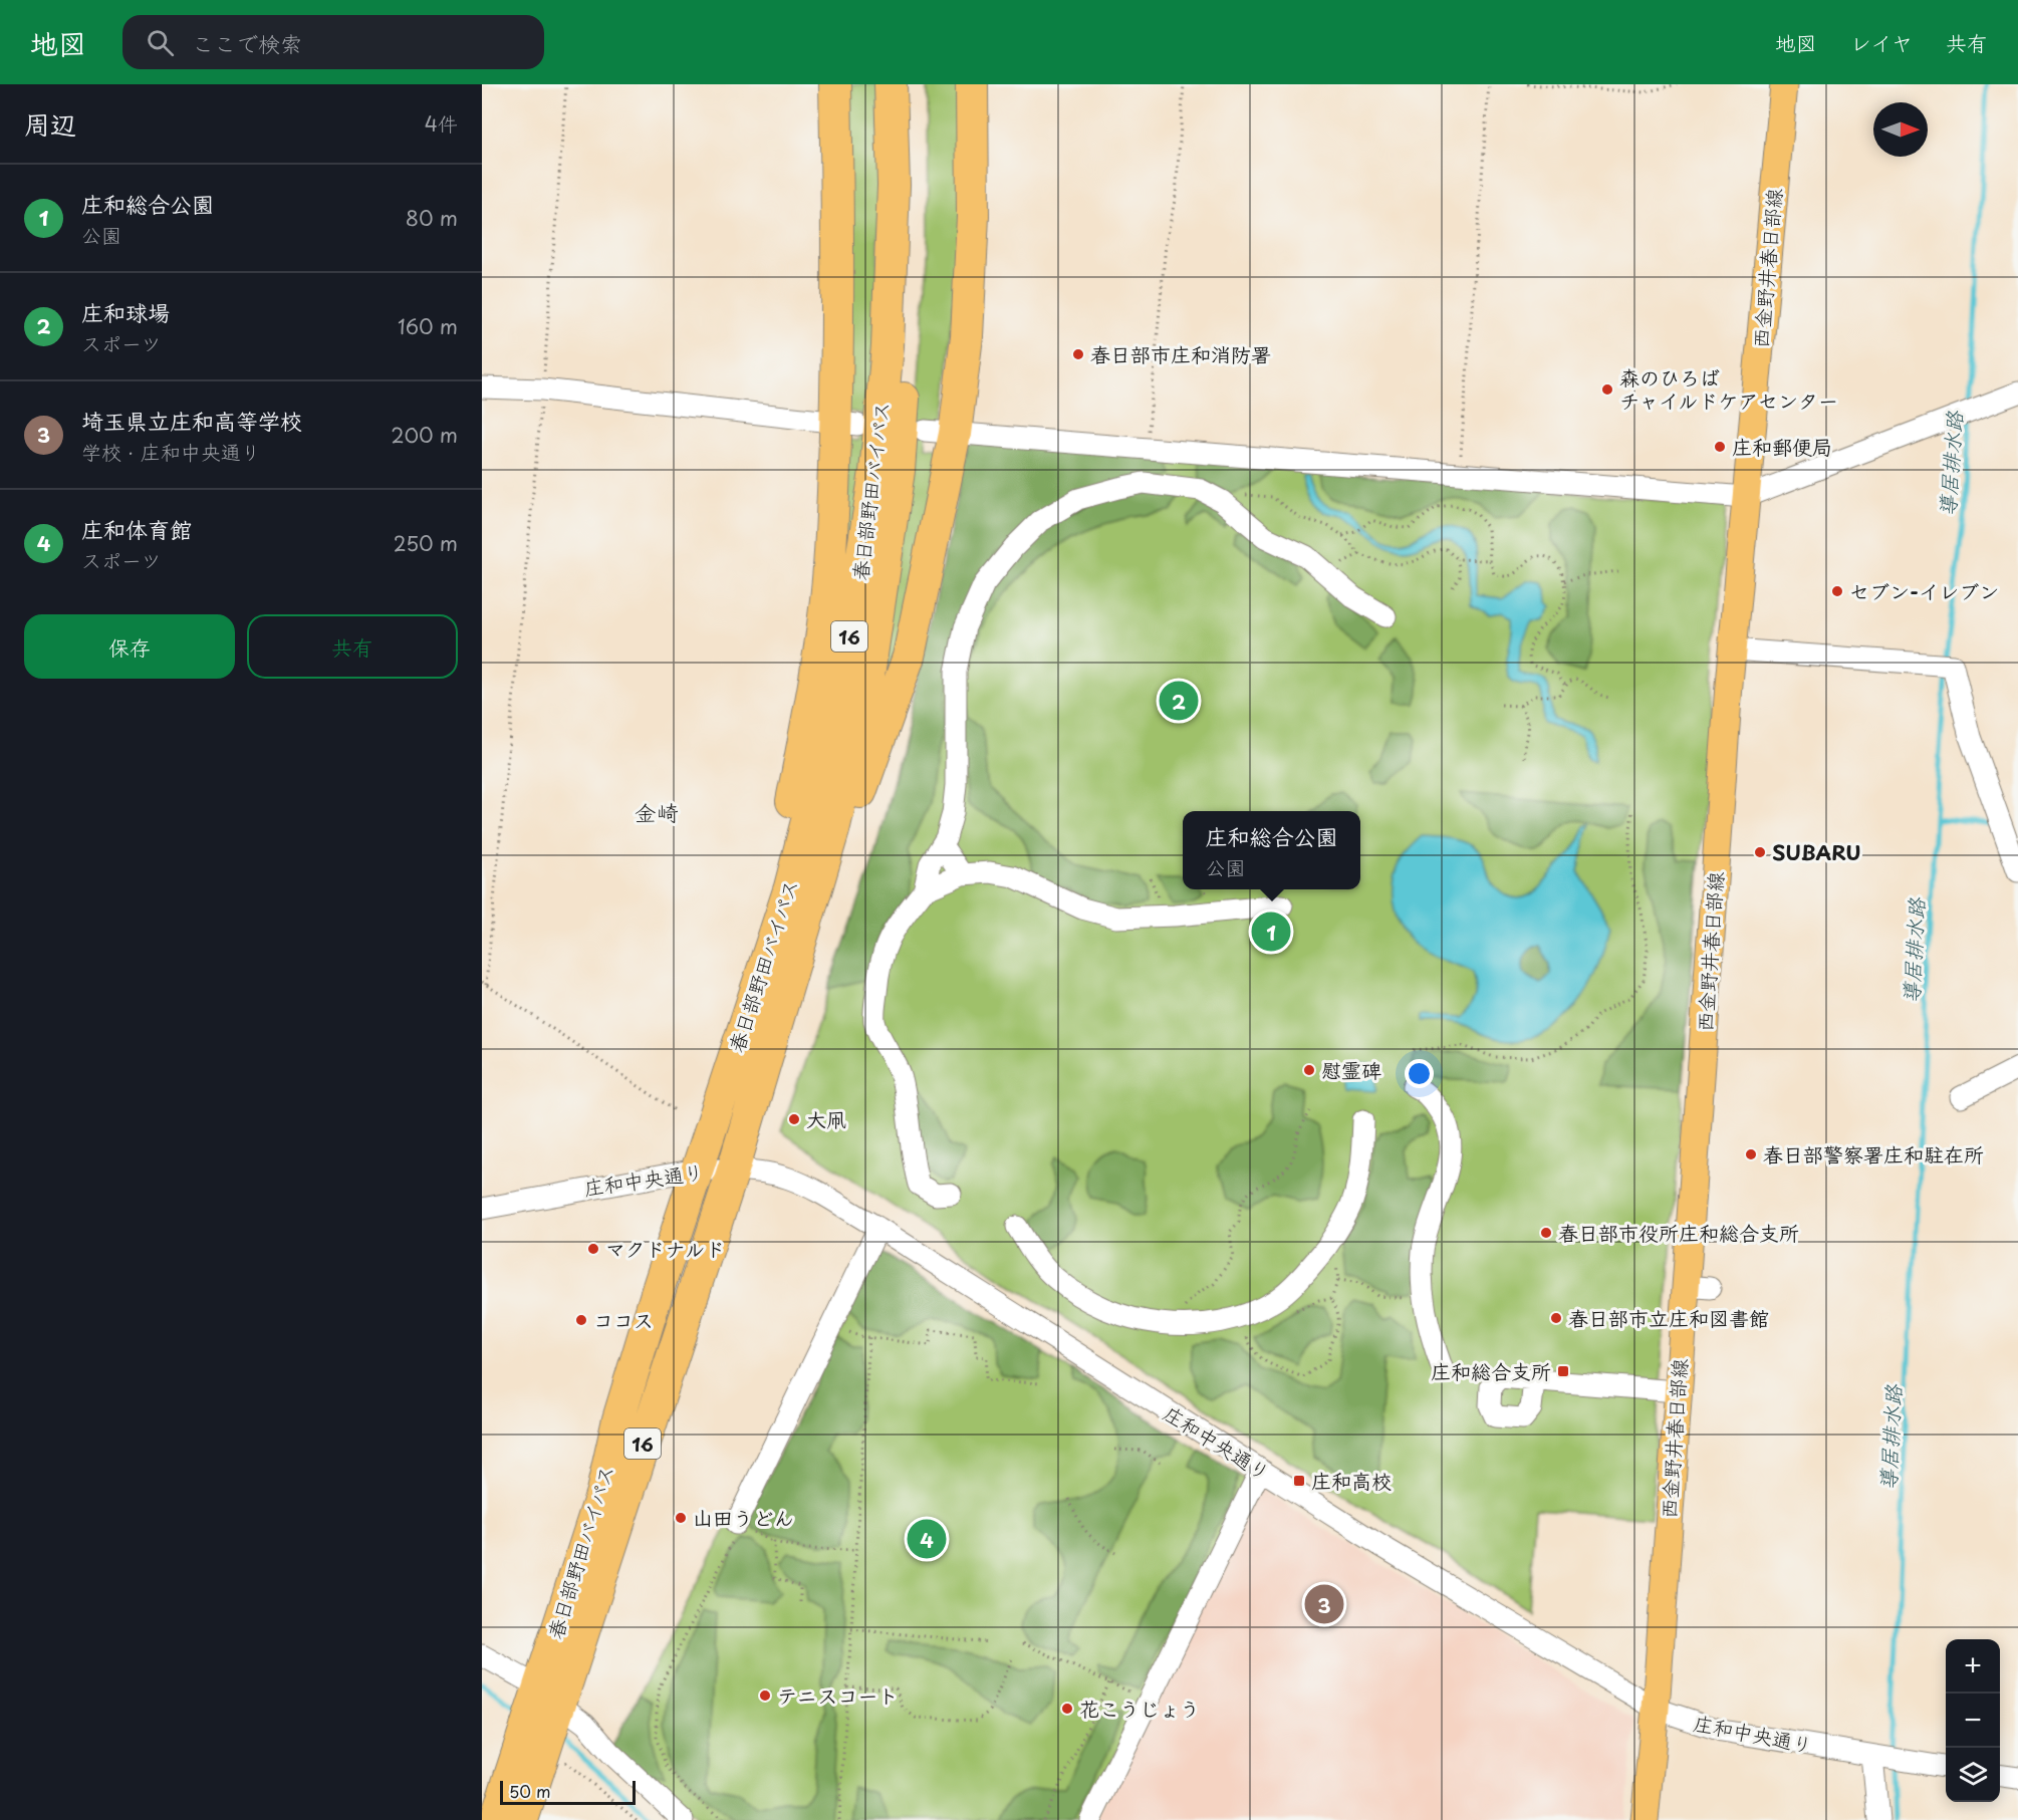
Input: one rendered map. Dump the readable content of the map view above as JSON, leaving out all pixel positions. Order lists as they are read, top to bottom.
{
  "streets": {
    "highway": ["春日部野田バイパス", "16"],
    "main road": ["西金野井春日部線"],
    "street": ["庄和中央通り"]
  },
  "crossings": [
    ["西金野井春日部線", "庄和中央通り"],
    ["春日部野田バイパス", "16"],
    ["春日部野田バイパス", "庄和中央通り"]
  ],
  "districts": ["金崎"],
  "water": ["導居排水路"],
  "places": {
    "other": [
      "春日部市庄和消防署",
      "森のひろば チャイルドケアセンター",
      "庄和郵便局",
      "セブン-イレブン",
      "SUBARU",
      "慰霊碑",
      "大凧",
      "春日部警察署庄和駐在所",
      "春日部市役所庄和総合支所",
      "マクドナルド",
      "春日部市立庄和図書館",
      "ココス",
      "山田うどん",
      "テニスコート",
      "花こうじょう"
    ],
    "transit": ["庄和総合支所", "庄和高校"]
  },
  "scale_bar": "50 m",
  "north": "right",
  "page": {
    "header": "地図",
    "search": "ここで検索",
    "nav": ["地図", "レイヤ", "共有"],
    "heading": ["周辺", "4件"],
    "list": [
      {
        "mark": "1",
        "name": "庄和総合公園",
        "note": "公園",
        "value": "80 m"
      },
      {
        "mark": "2",
        "name": "庄和球場",
        "note": "スポーツ",
        "value": "160 m"
      },
      {
        "mark": "3",
        "name": "埼玉県立庄和高等学校",
        "note": "学校 · 庄和中央通り",
        "value": "200 m"
      },
      {
        "mark": "4",
        "name": "庄和体育館",
        "note": "スポーツ",
        "value": "250 m"
      }
    ],
    "buttons": ["保存", "共有"],
    "pins": [
      "2",
      "1",
      "4",
      "3"
    ],
    "popup": ["庄和総合公園", "公園"],
    "map_buttons": ["+", "−"],
    "scale": "50 m"
  }
}
